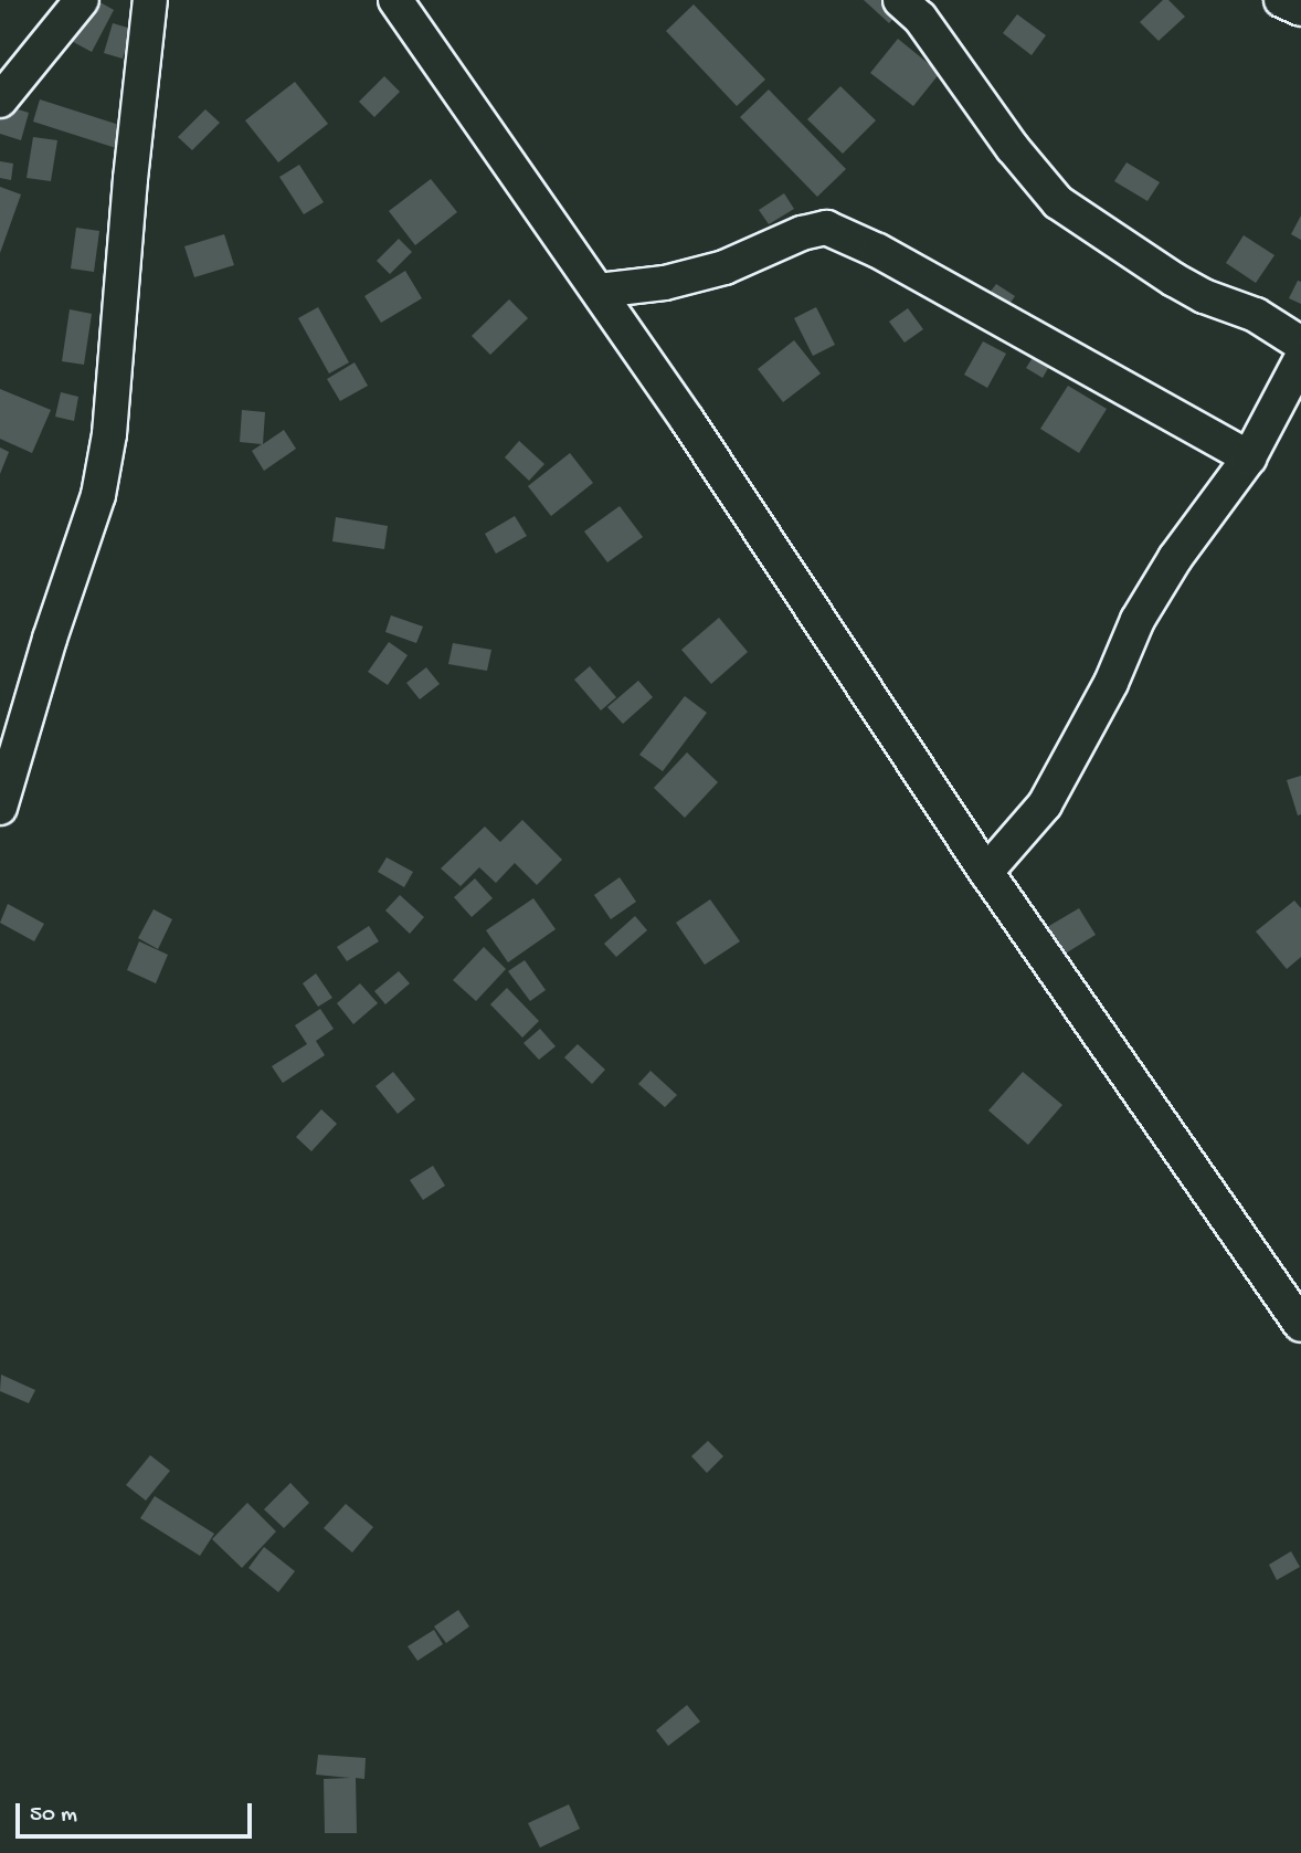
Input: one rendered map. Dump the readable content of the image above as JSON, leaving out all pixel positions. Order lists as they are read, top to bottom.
{
  "scale_bar": "50 m"
}
